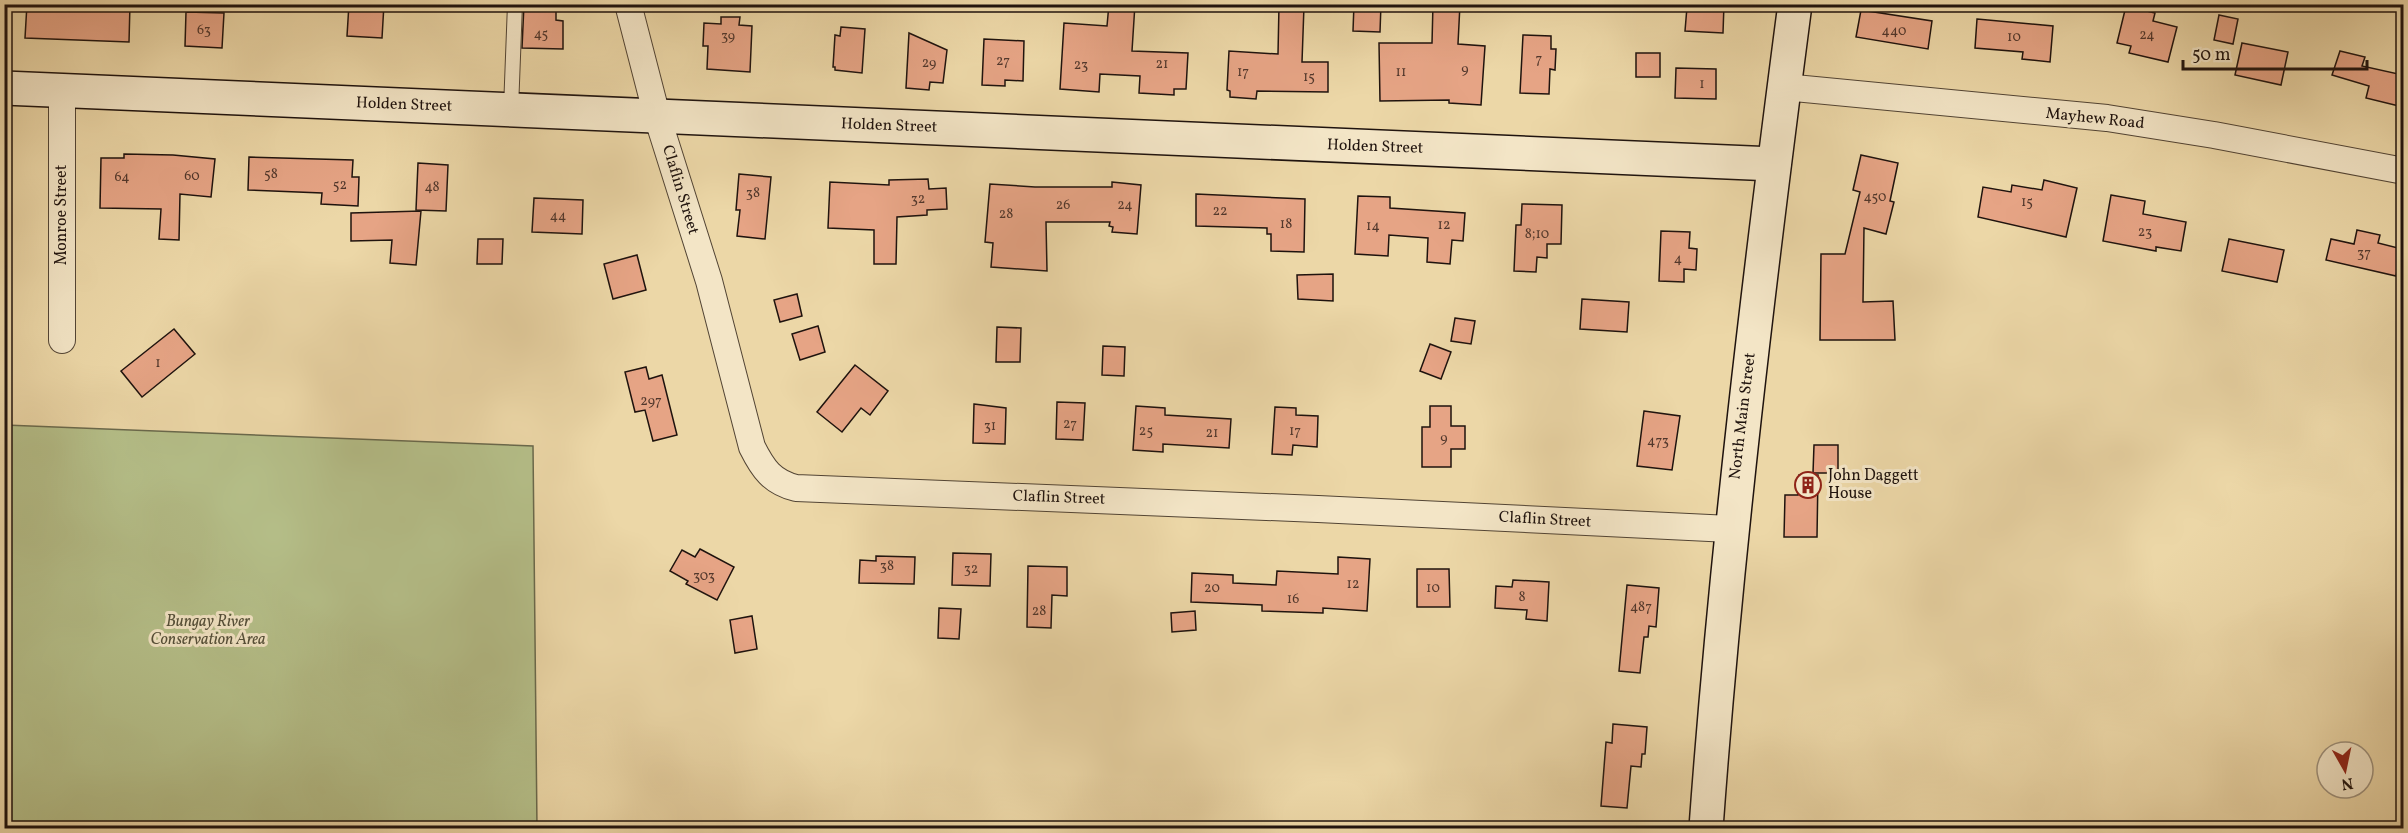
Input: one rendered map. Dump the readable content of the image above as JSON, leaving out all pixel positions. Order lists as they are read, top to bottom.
{
  "streets": {
    "main road": ["Holden Street", "North Main Street"],
    "street": ["Mayhew Road", "Claflin Street", "Monroe Street"]
  },
  "crossings": [
    ["Holden Street", "Claflin Street"],
    ["Holden Street", "Monroe Street"],
    ["Holden Street", "North Main Street"],
    ["Mayhew Road", "North Main Street"],
    ["Claflin Street", "North Main Street"]
  ],
  "parks": ["Bungay River Conservation Area"],
  "places": {
    "building": ["John Daggett House"]
  },
  "house_numbers": [
    "63",
    "440",
    "45",
    "24",
    "39",
    "10",
    "7",
    "27",
    "29",
    "21",
    "23",
    "9",
    "17",
    "11",
    "15",
    "1",
    "58",
    "60",
    "64",
    "52",
    "48",
    "38",
    "450",
    "32",
    "15",
    "26",
    "24",
    "22",
    "28",
    "44",
    "18",
    "12",
    "14",
    "23",
    "8;10",
    "37",
    "4",
    "1",
    "297",
    "27",
    "31",
    "25",
    "17",
    "21",
    "9",
    "473",
    "38",
    "32",
    "303",
    "12",
    "20",
    "10",
    "8",
    "16",
    "487",
    "28"
  ],
  "scale_bar": "50 m",
  "north": "bottom"
}
